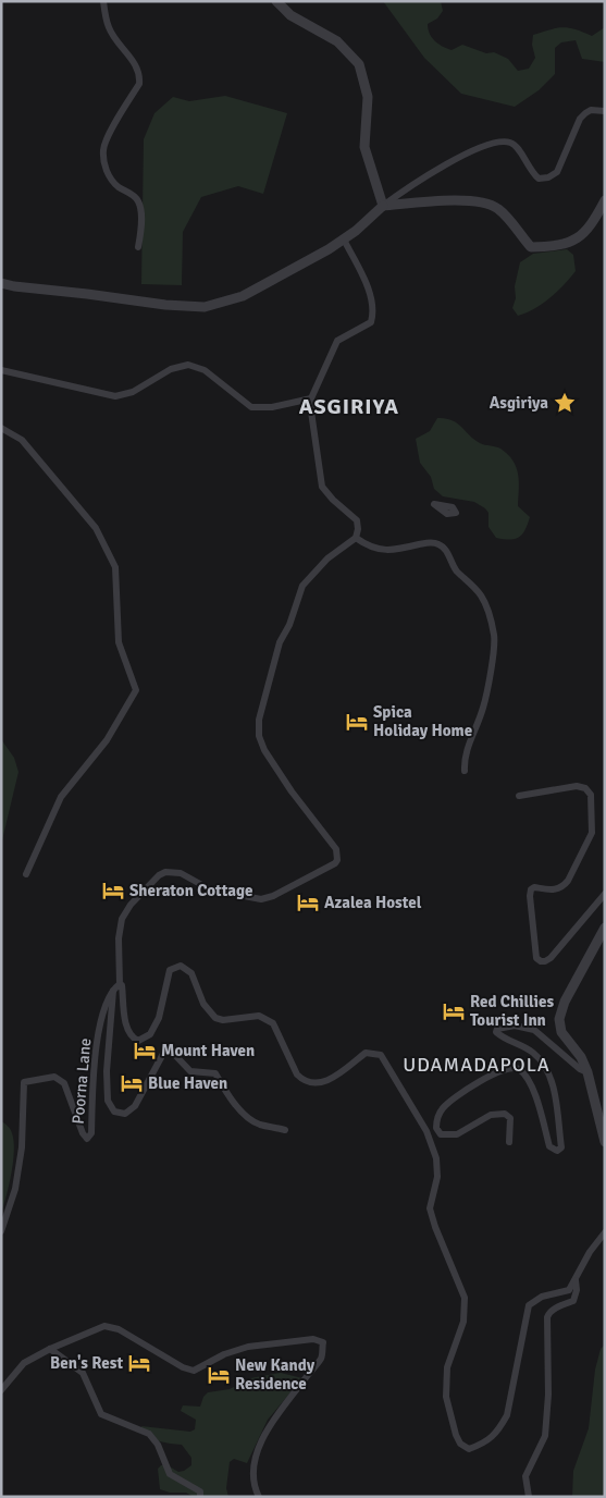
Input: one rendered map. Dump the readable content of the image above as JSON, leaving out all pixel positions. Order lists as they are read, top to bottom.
{
  "streets": {
    "street": ["Poorna Lane"]
  },
  "districts": ["ASGIRIYA", "UDAMADAPOLA"],
  "places": {
    "place": ["Asgiriya"],
    "hotel": [
      "Spica Holiday Home",
      "Sheraton Cottage",
      "Azalea Hostel",
      "Red Chillies Tourist Inn",
      "Mount Haven",
      "Blue Haven",
      "Ben's Rest",
      "New Kandy Residence"
    ]
  }
}
